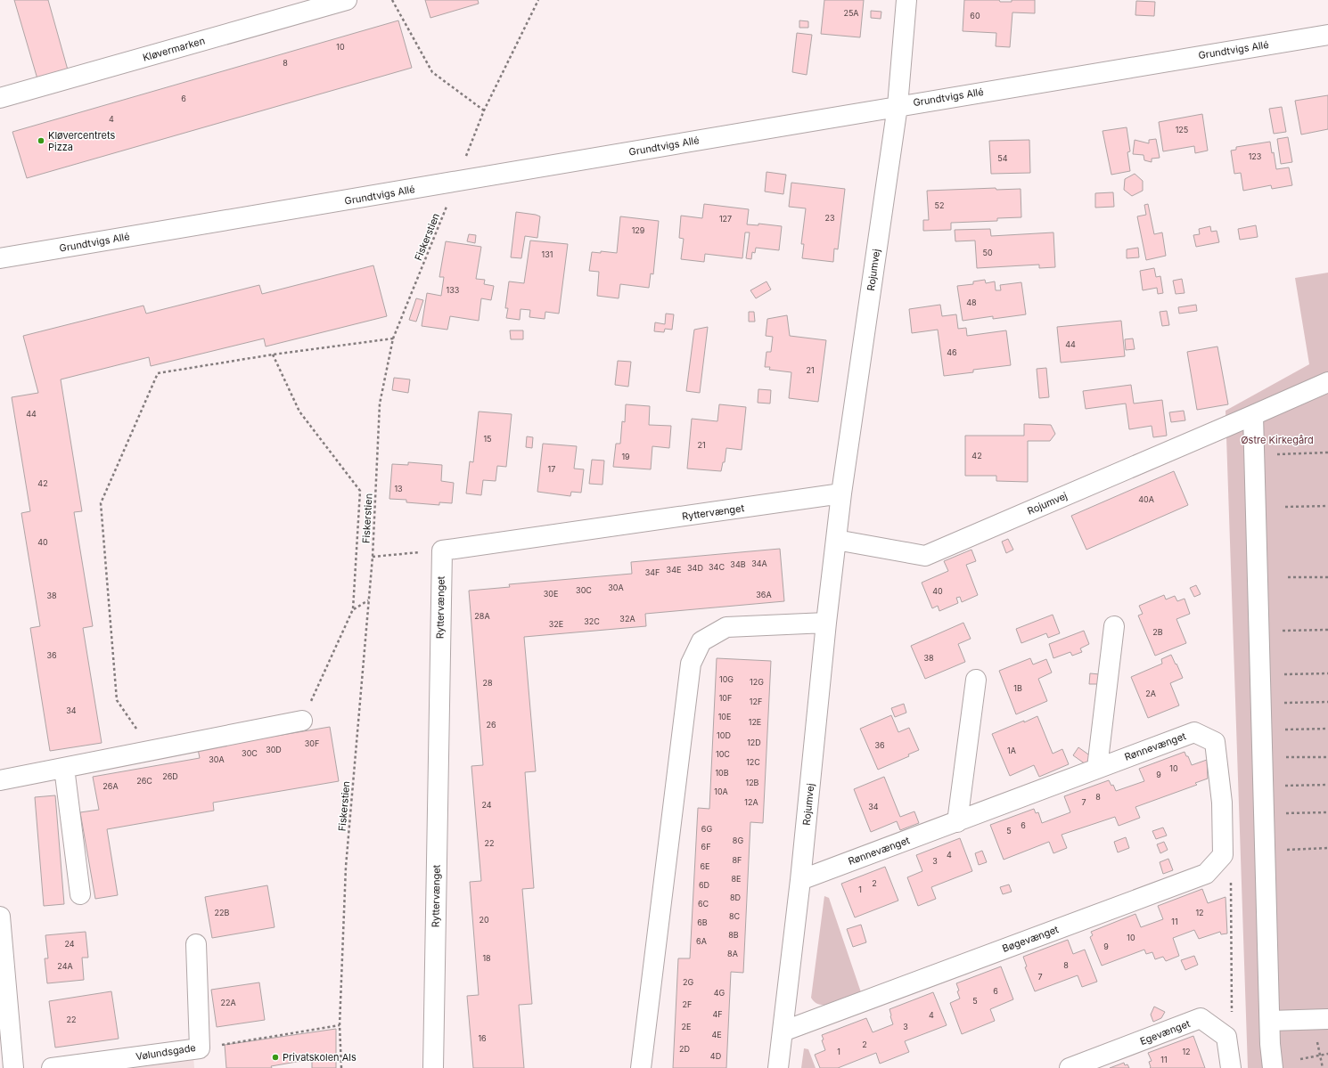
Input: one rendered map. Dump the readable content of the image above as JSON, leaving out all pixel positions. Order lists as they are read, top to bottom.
{
  "streets": {
    "street": [
      "Kløvermarken",
      "Grundtvigs Allé",
      "Rojumvej",
      "Ryttervænget",
      "Rønnevænget",
      "Bøgevænget",
      "Egevænget",
      "Vølundsgade"
    ],
    "path": ["Fiskerstien"]
  },
  "crossings": [
    ["Grundtvigs Allé", "Fiskerstien"],
    ["Grundtvigs Allé", "Rojumvej"],
    ["Rojumvej", "Ryttervænget"],
    ["Rojumvej", "Rønnevænget"],
    ["Rojumvej", "Bøgevænget"],
    ["Rønnevænget", "Bøgevænget"]
  ],
  "parks": ["Østre Kirkegård"],
  "places": ["Kløvercentrets Pizza", "Privatskolen Als"],
  "house_numbers": [
    "25A",
    "60",
    "10",
    "8",
    "6",
    "4",
    "125",
    "123",
    "54",
    "52",
    "23",
    "127",
    "129",
    "50",
    "131",
    "133",
    "48",
    "44",
    "46",
    "21",
    "44",
    "15",
    "21",
    "42",
    "19",
    "17",
    "42",
    "13",
    "40A",
    "40",
    "34A",
    "34B",
    "34C",
    "34D",
    "34E",
    "34F",
    "30A",
    "30C",
    "40",
    "30E",
    "36A",
    "38",
    "28A",
    "32A",
    "32C",
    "32E",
    "2B",
    "36",
    "38",
    "10G",
    "12G",
    "28",
    "1B",
    "2A",
    "10F",
    "12F",
    "34",
    "10E",
    "12E",
    "26",
    "10D",
    "12D",
    "30F",
    "36",
    "30D",
    "1A",
    "30C",
    "10C",
    "30A",
    "12C",
    "10",
    "10B",
    "9",
    "26D",
    "26C",
    "12B",
    "26A",
    "10A",
    "8",
    "12A",
    "7",
    "24",
    "34",
    "6",
    "6G",
    "5",
    "8G",
    "22",
    "6F",
    "4",
    "8F",
    "3",
    "6E",
    "8E",
    "2",
    "6D",
    "1",
    "8D",
    "6C",
    "22B",
    "12",
    "8C",
    "20",
    "11",
    "6B",
    "8B",
    "10",
    "6A",
    "24",
    "9",
    "8A",
    "18",
    "8",
    "24A",
    "7",
    "2G",
    "6",
    "4G",
    "5",
    "22A",
    "2F",
    "4F",
    "4",
    "22",
    "2E",
    "3",
    "4E",
    "16",
    "2",
    "2D",
    "1",
    "12",
    "4D",
    "11"
  ]
}
